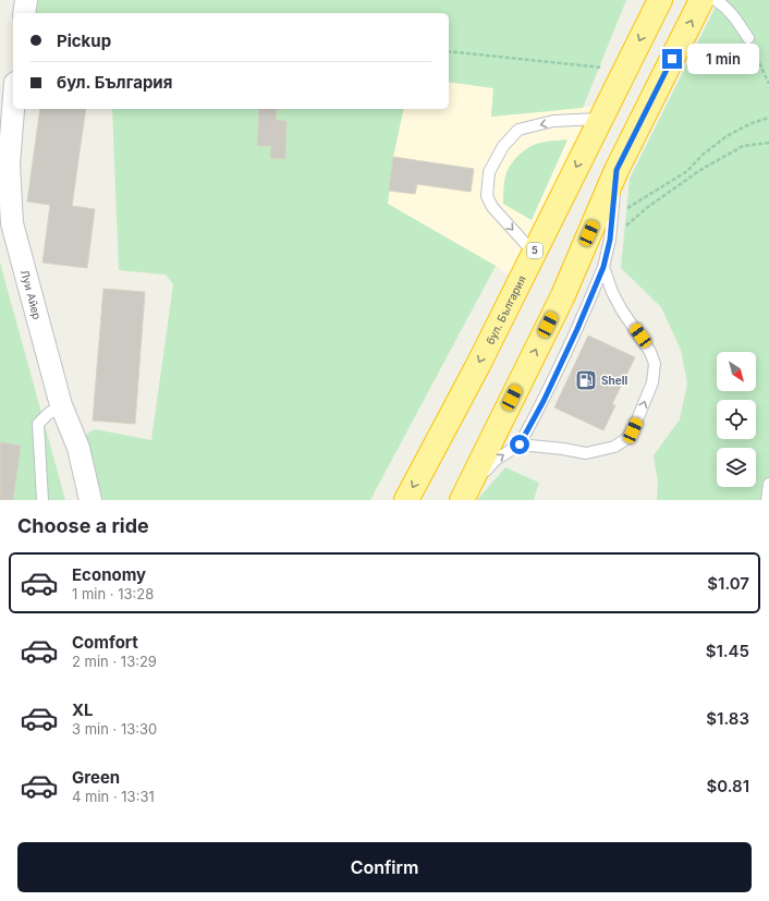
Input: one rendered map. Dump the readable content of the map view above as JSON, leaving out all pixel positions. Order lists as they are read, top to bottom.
{
  "streets": {
    "highway": ["5", "бул. България"],
    "street": ["Луи Айер"]
  },
  "places": {
    "fuel station": ["Shell"]
  },
  "north": "bottom right",
  "page": {
    "banner": ["Pickup", "бул. България"],
    "bubble": "1 min",
    "heading": "Choose a ride",
    "list": [
      {
        "name": "Economy",
        "note": "1 min · 13:28",
        "value": "$1.07"
      },
      {
        "name": "Comfort",
        "note": "2 min · 13:29",
        "value": "$1.45"
      },
      {
        "name": "XL",
        "note": "3 min · 13:30",
        "value": "$1.83"
      },
      {
        "name": "Green",
        "note": "4 min · 13:31",
        "value": "$0.81"
      }
    ],
    "buttons": "Confirm"
  }
}
